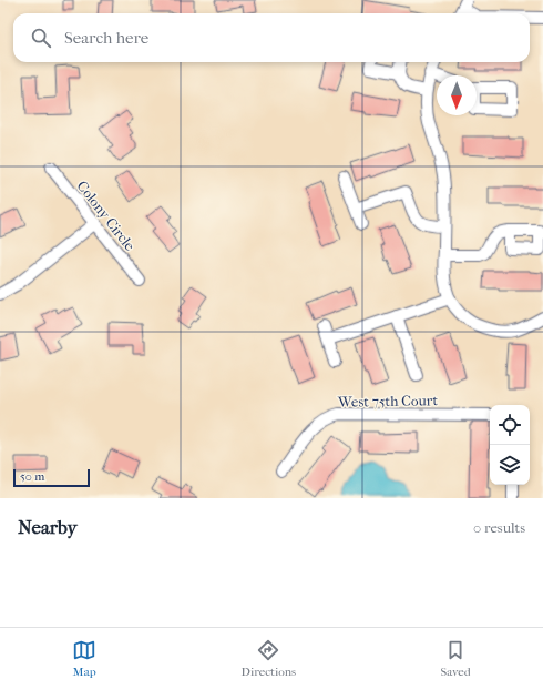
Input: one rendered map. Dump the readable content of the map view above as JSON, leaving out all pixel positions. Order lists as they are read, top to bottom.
{
  "streets": {
    "street": ["Colony Circle", "West 75th Court"]
  },
  "scale_bar": "50 m",
  "north": "bottom",
  "page": {
    "search": "Search here",
    "scale": "50 m",
    "heading": ["Nearby", "0 results"],
    "nav": ["Map", "Directions", "Saved"]
  }
}
